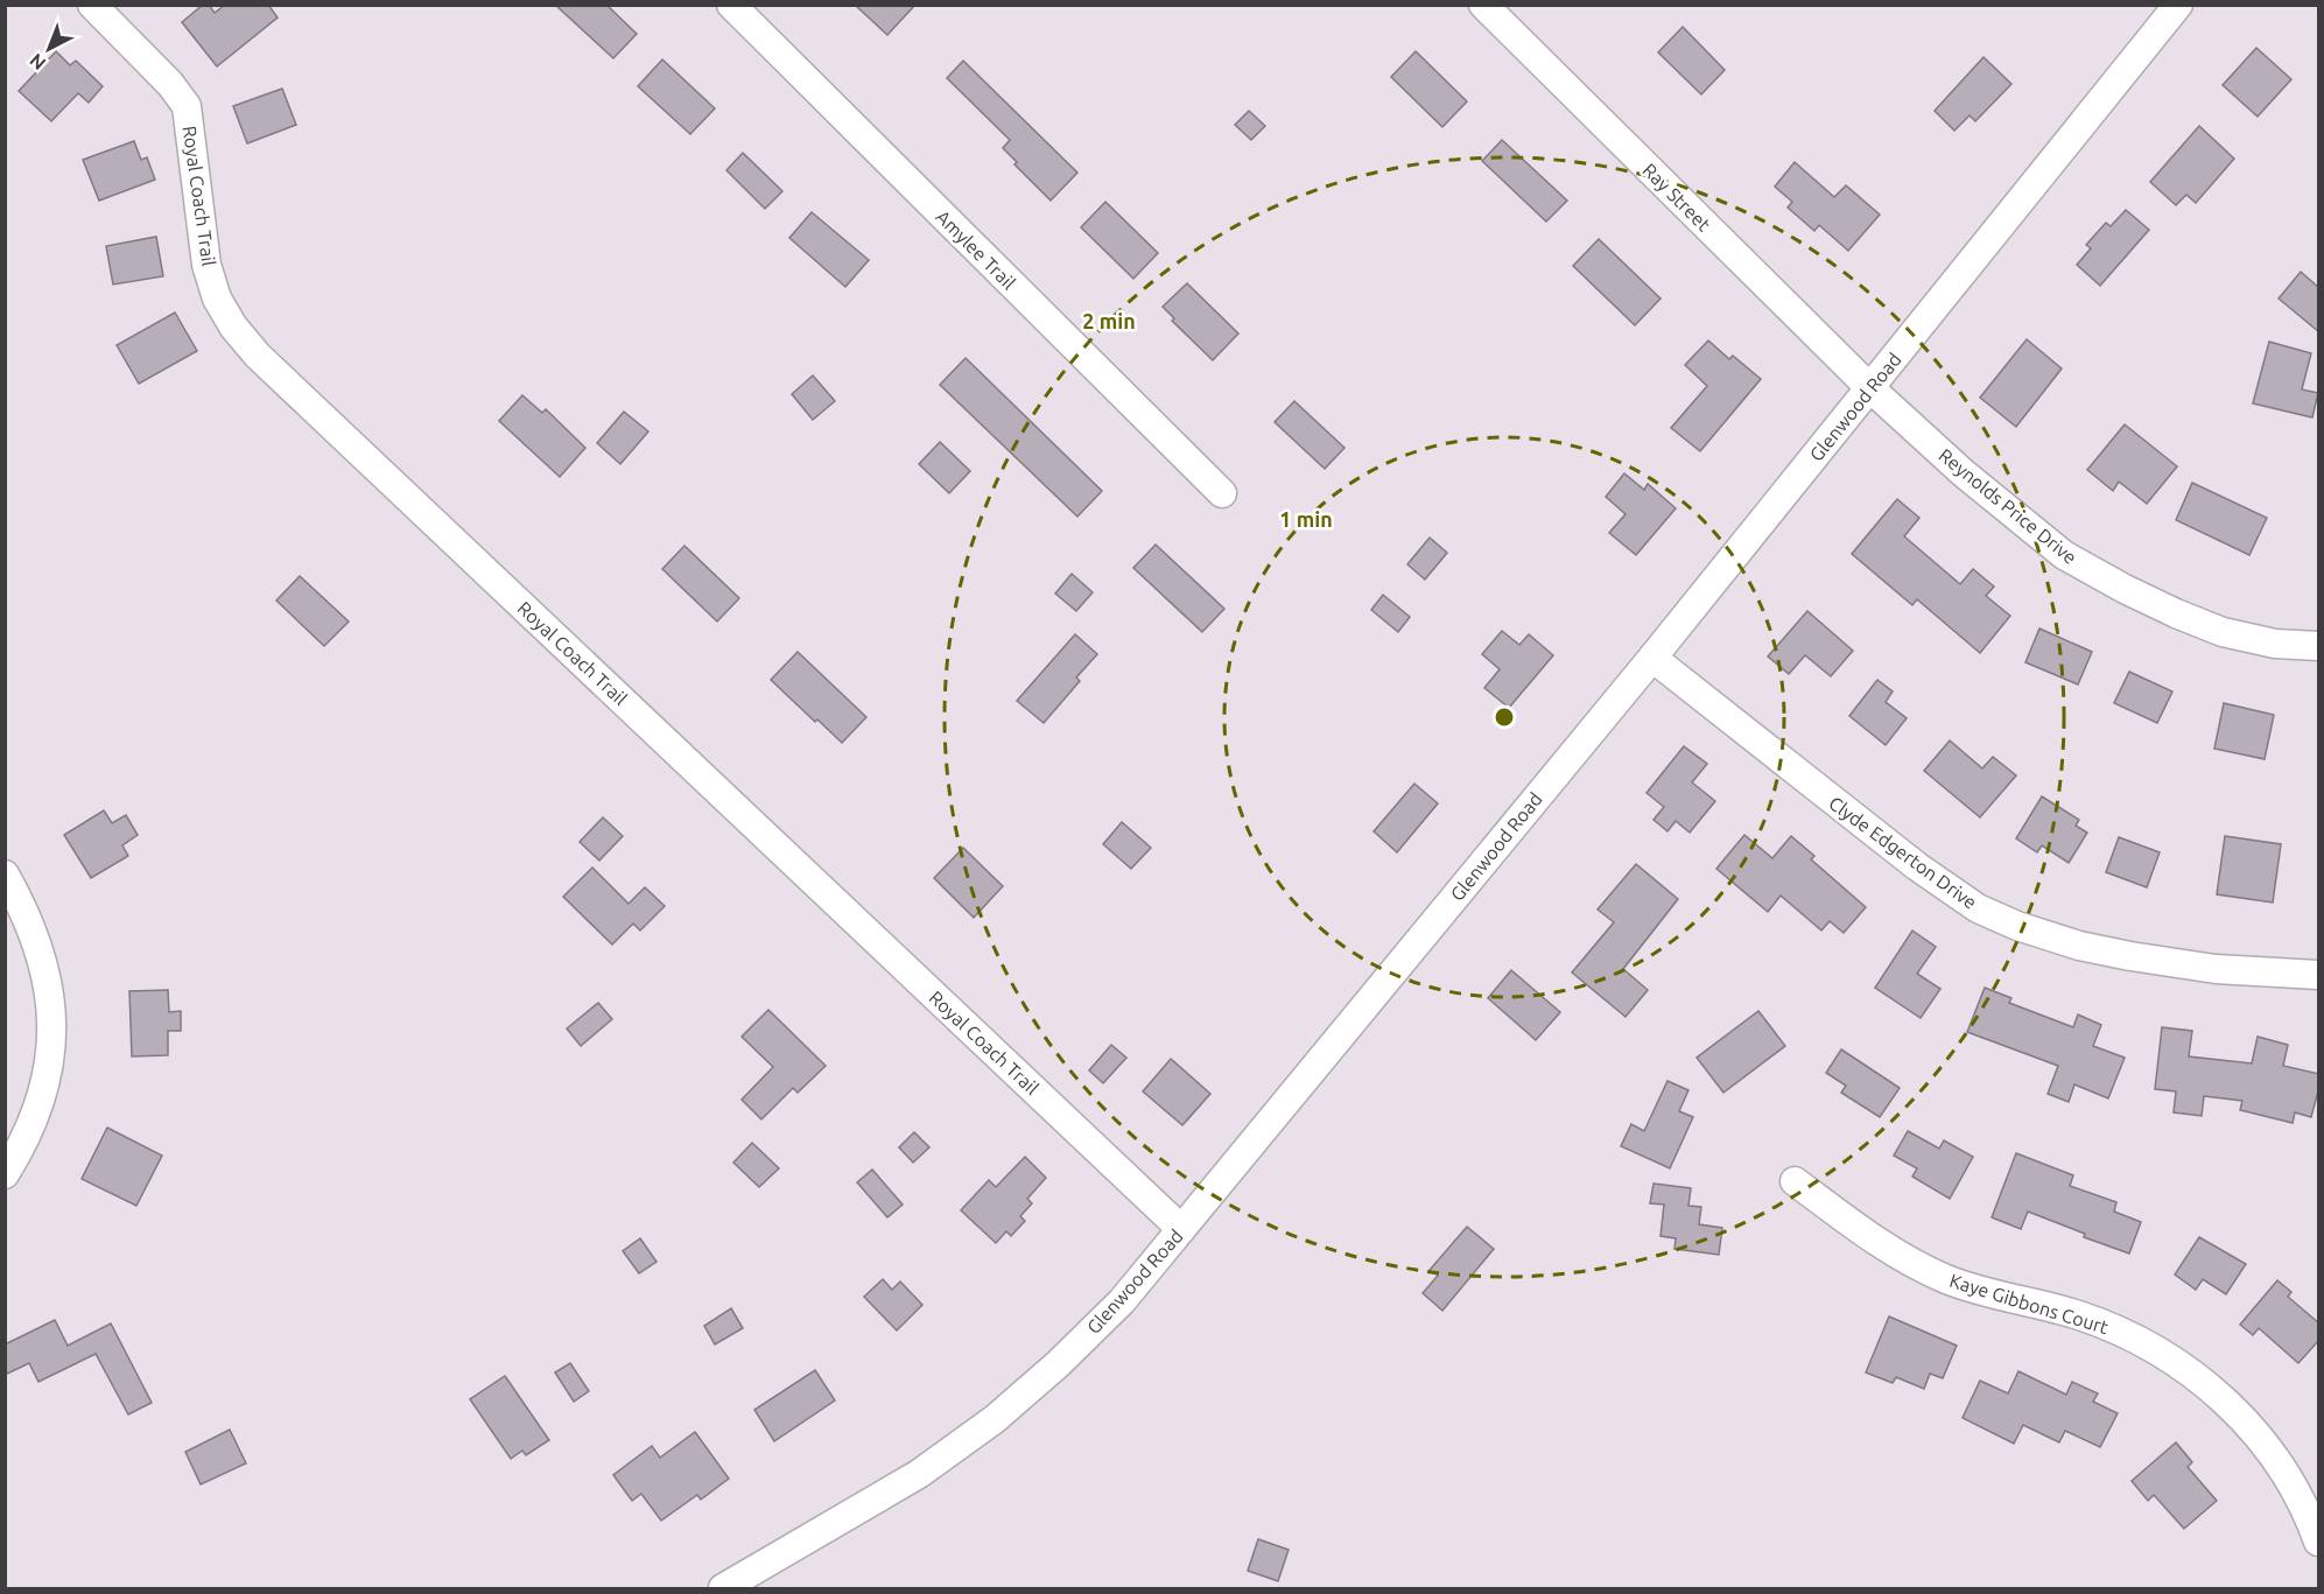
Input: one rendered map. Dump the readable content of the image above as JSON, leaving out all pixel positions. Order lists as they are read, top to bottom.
{
  "streets": {
    "street": [
      "Royal Coach Trail",
      "Ray Street",
      "Amylee Trail",
      "Glenwood Road",
      "Reynolds Price Drive",
      "Clyde Edgerton Drive",
      "Kaye Gibbons Court"
    ]
  },
  "crossings": [
    ["Royal Coach Trail", "Glenwood Road"],
    ["Ray Street", "Glenwood Road"],
    ["Ray Street", "Reynolds Price Drive"],
    ["Glenwood Road", "Reynolds Price Drive"],
    ["Glenwood Road", "Clyde Edgerton Drive"]
  ],
  "north": "bottom left",
  "rings": ["2 min", "1 min"]
}
